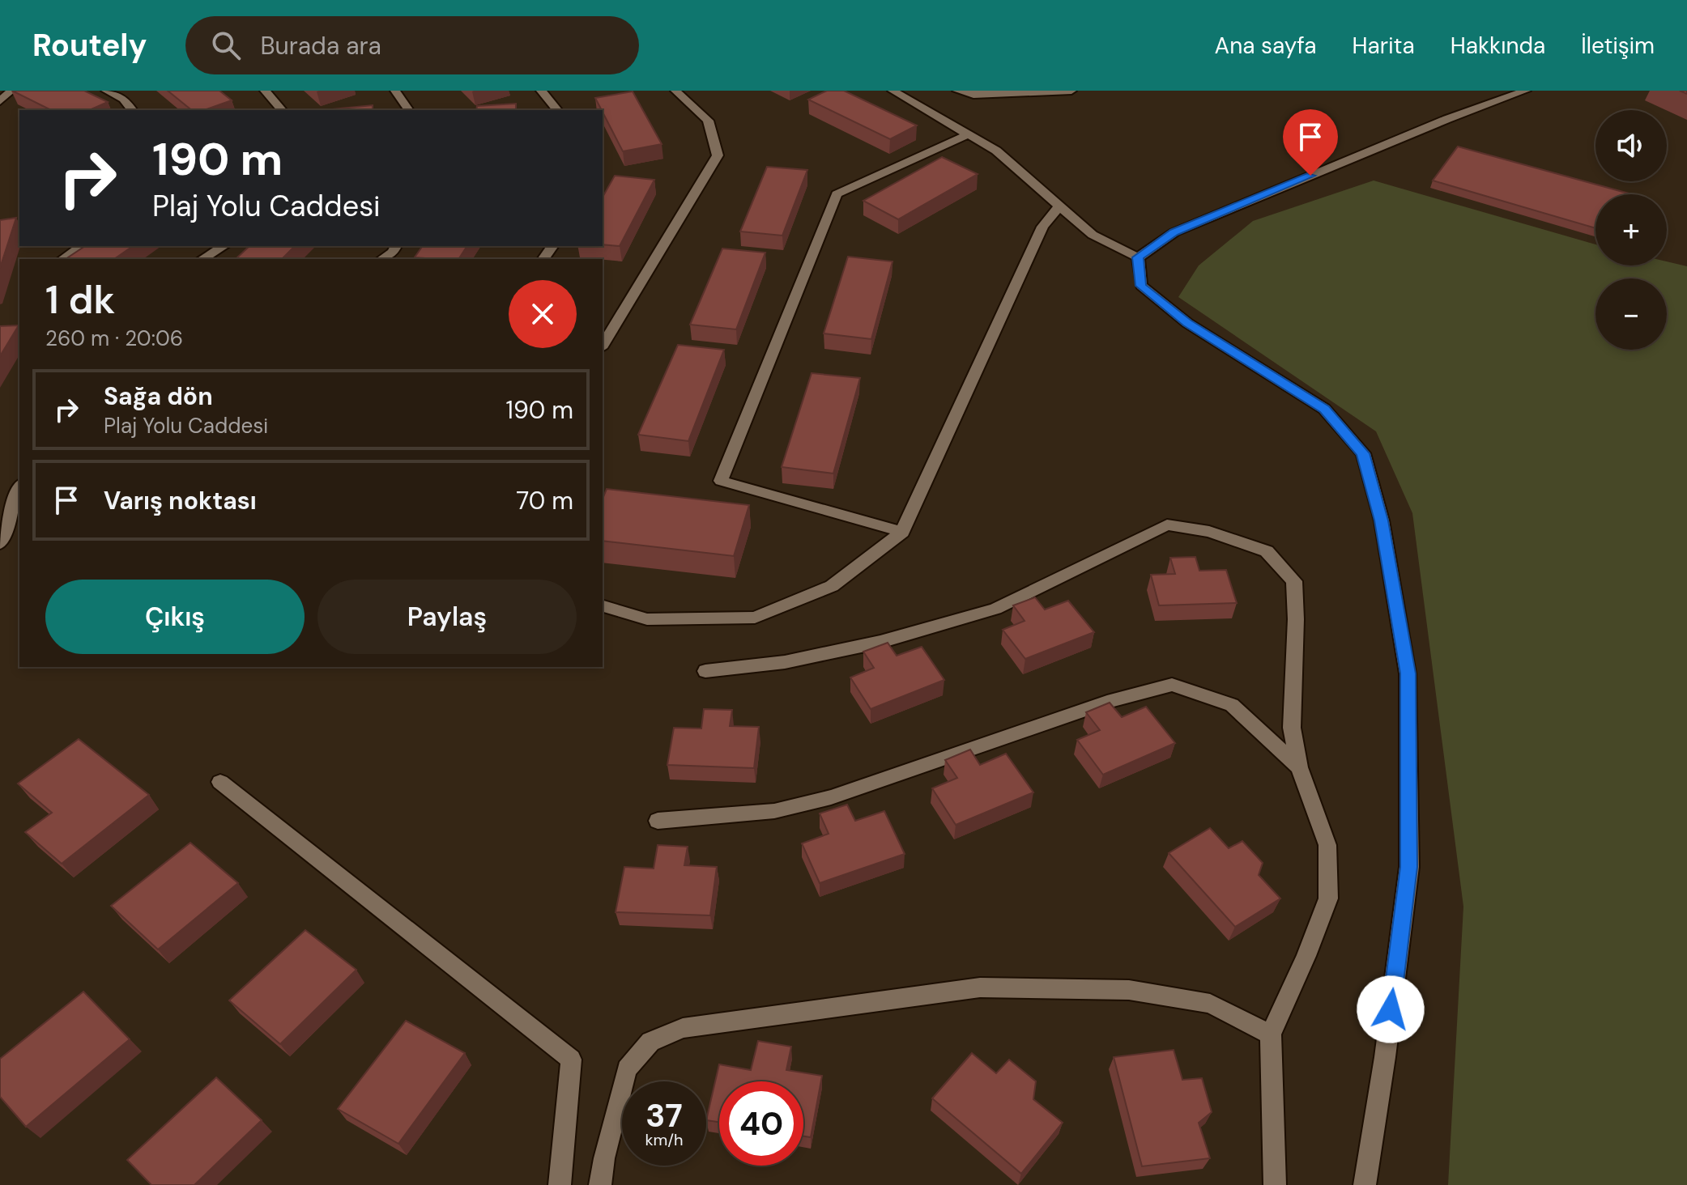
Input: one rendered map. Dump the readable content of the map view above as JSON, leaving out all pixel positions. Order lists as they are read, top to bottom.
{
  "page": {
    "header": "Routely",
    "search": "Burada ara",
    "nav": [
      "Ana sayfa",
      "Harita",
      "Hakkında",
      "İletişim"
    ],
    "map_buttons": ["+", "−"],
    "turn": ["190 m", "Plaj Yolu Caddesi"],
    "heading": ["1 dk", "260 m · 20:06"],
    "list": [
      {
        "name": "Sağa dön",
        "note": "Plaj Yolu Caddesi",
        "value": "190 m"
      },
      {
        "name": "Varış noktası",
        "value": "70 m"
      }
    ],
    "buttons": ["Çıkış", "Paylaş"],
    "speed": "37 km/h",
    "limit": "40"
  }
}
